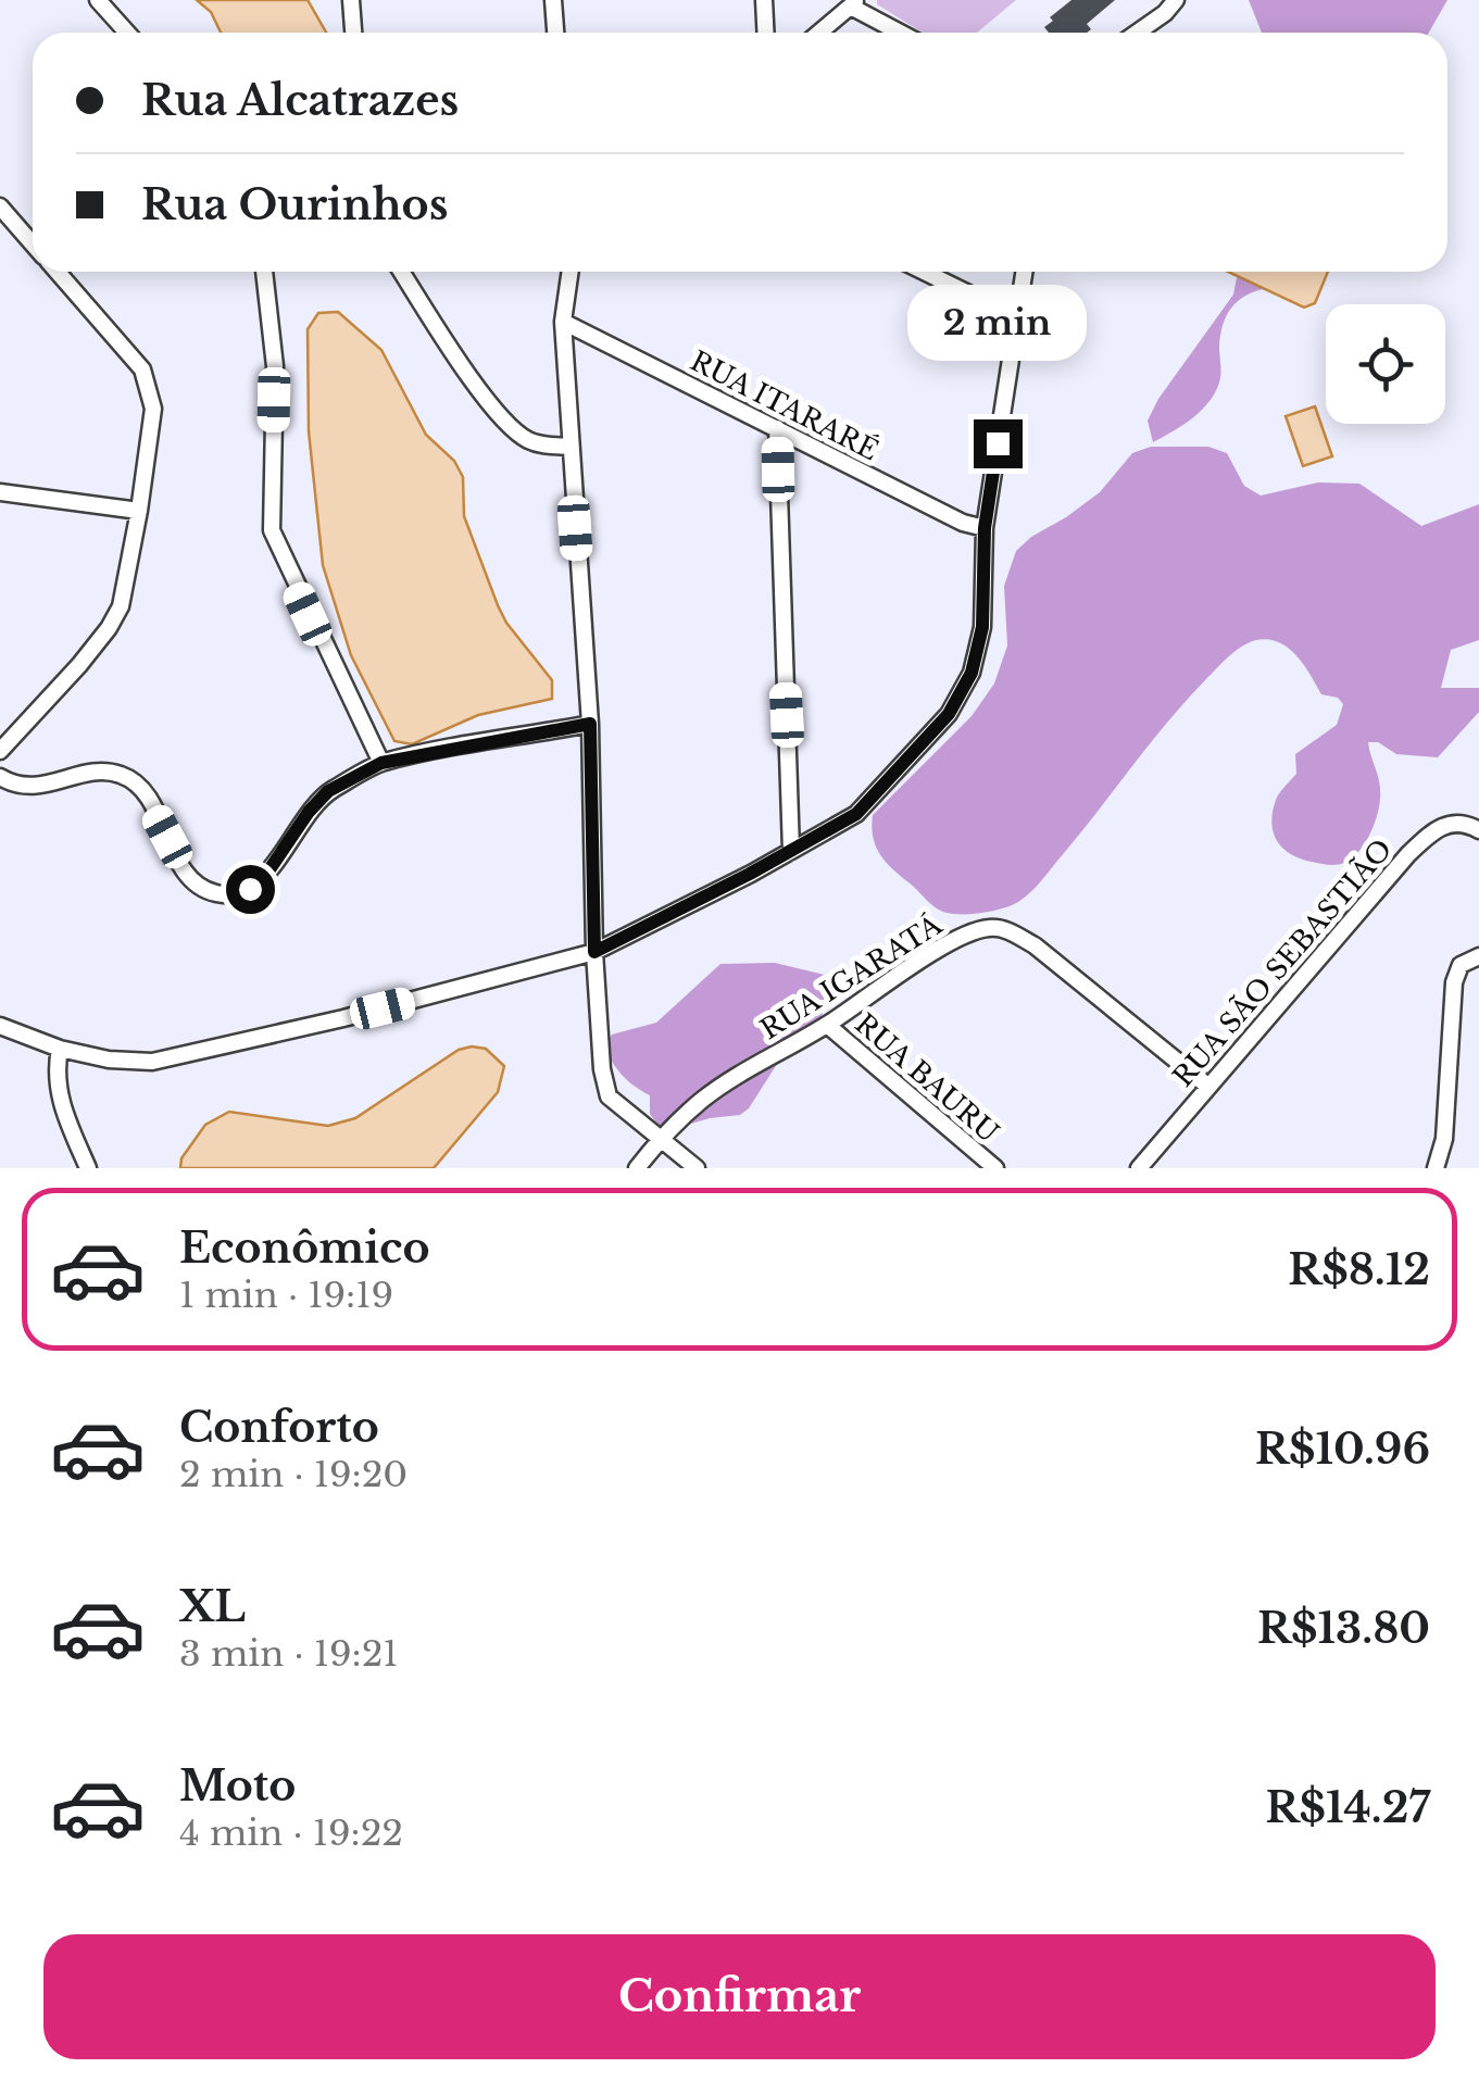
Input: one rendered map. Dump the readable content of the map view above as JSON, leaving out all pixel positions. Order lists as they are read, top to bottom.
{
  "streets": {
    "street": [
      "RUA ITARARÉ",
      "RUA SÃO SEBASTIÃO",
      "RUA IGARATÁ",
      "RUA BAURU"
    ]
  },
  "crossings": [
    ["RUA SÃO SEBASTIÃO", "RUA IGARATÁ"],
    ["RUA IGARATÁ", "RUA BAURU"]
  ],
  "page": {
    "banner": ["Rua Alcatrazes", "Rua Ourinhos"],
    "bubble": "2 min",
    "list": [
      {
        "name": "Econômico",
        "note": "1 min · 19:19",
        "value": "R$8.12"
      },
      {
        "name": "Conforto",
        "note": "2 min · 19:20",
        "value": "R$10.96"
      },
      {
        "name": "XL",
        "note": "3 min · 19:21",
        "value": "R$13.80"
      },
      {
        "name": "Moto",
        "note": "4 min · 19:22",
        "value": "R$14.27"
      }
    ],
    "buttons": "Confirmar"
  }
}
